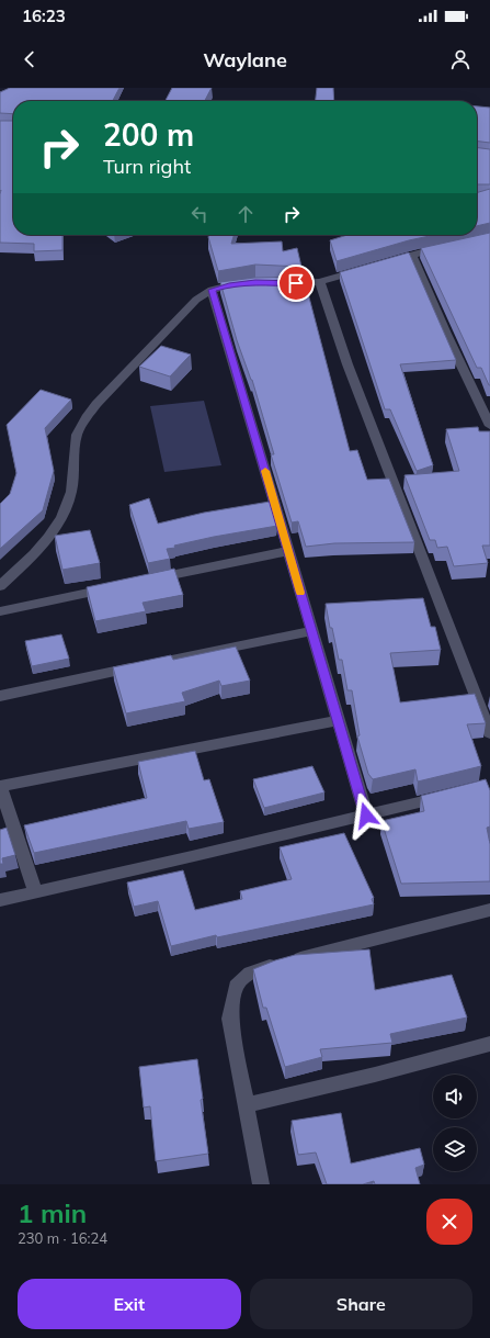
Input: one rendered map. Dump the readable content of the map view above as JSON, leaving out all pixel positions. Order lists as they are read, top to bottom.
{
  "page": {
    "status": "16:23",
    "header": "Waylane",
    "turn": ["200 m", "Turn right"],
    "heading": ["1 min", "230 m · 16:24"],
    "buttons": ["Exit", "Share"]
  }
}
